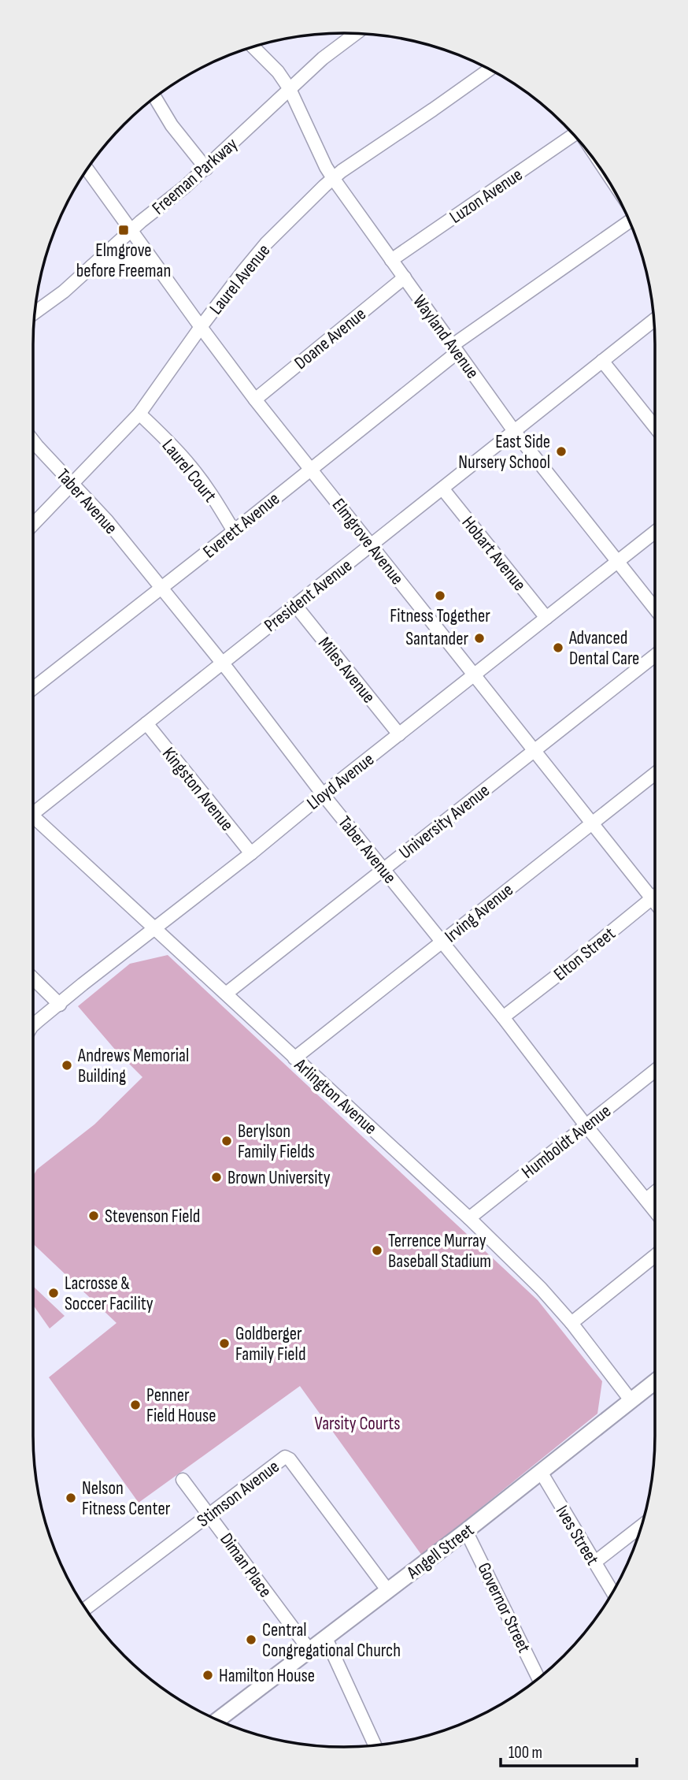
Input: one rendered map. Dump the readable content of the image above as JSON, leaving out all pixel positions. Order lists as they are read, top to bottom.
{
  "streets": {
    "main road": ["Angell Street"],
    "street": [
      "Freeman Parkway",
      "Luzon Avenue",
      "Laurel Avenue",
      "Wayland Avenue",
      "Doane Avenue",
      "Laurel Court",
      "Taber Avenue",
      "Everett Avenue",
      "Elmgrove Avenue",
      "Hobart Avenue",
      "President Avenue",
      "Miles Avenue",
      "Lloyd Avenue",
      "Kingston Avenue",
      "University Avenue",
      "Irving Avenue",
      "Elton Street",
      "Arlington Avenue",
      "Humboldt Avenue",
      "Stimson Avenue",
      "Ives Street",
      "Diman Place",
      "Governor Street"
    ]
  },
  "crossings": [
    ["Freeman Parkway", "Wayland Avenue"],
    ["Freeman Parkway", "Elmgrove Avenue"],
    ["Luzon Avenue", "Wayland Avenue"],
    ["Laurel Avenue", "Wayland Avenue"],
    ["Laurel Avenue", "Laurel Court"],
    ["Laurel Avenue", "Taber Avenue"],
    ["Laurel Avenue", "Elmgrove Avenue"],
    ["Wayland Avenue", "Doane Avenue"],
    ["Wayland Avenue", "Everett Avenue"],
    ["Wayland Avenue", "President Avenue"],
    ["Wayland Avenue", "Lloyd Avenue"],
    ["Doane Avenue", "Elmgrove Avenue"],
    ["Laurel Court", "Everett Avenue"],
    ["Taber Avenue", "Everett Avenue"],
    ["Taber Avenue", "President Avenue"],
    ["Taber Avenue", "Lloyd Avenue"],
    ["Taber Avenue", "University Avenue"],
    ["Taber Avenue", "Irving Avenue"],
    ["Taber Avenue", "Elton Street"],
    ["Taber Avenue", "Humboldt Avenue"],
    ["Everett Avenue", "Elmgrove Avenue"],
    ["Elmgrove Avenue", "President Avenue"],
    ["Elmgrove Avenue", "Lloyd Avenue"],
    ["Elmgrove Avenue", "University Avenue"],
    ["Elmgrove Avenue", "Irving Avenue"],
    ["Elmgrove Avenue", "Elton Street"],
    ["Hobart Avenue", "President Avenue"],
    ["Hobart Avenue", "Lloyd Avenue"],
    ["President Avenue", "Miles Avenue"],
    ["President Avenue", "Kingston Avenue"],
    ["Miles Avenue", "Lloyd Avenue"],
    ["Lloyd Avenue", "Kingston Avenue"],
    ["Lloyd Avenue", "Arlington Avenue"],
    ["University Avenue", "Arlington Avenue"],
    ["Irving Avenue", "Arlington Avenue"],
    ["Arlington Avenue", "Humboldt Avenue"],
    ["Arlington Avenue", "Angell Street"],
    ["Stimson Avenue", "Angell Street"],
    ["Stimson Avenue", "Diman Place"],
    ["Ives Street", "Angell Street"],
    ["Angell Street", "Diman Place"],
    ["Angell Street", "Governor Street"]
  ],
  "parks": ["Varsity Courts"],
  "places": {
    "transit": ["Elmgrove before Freeman"],
    "other": [
      "East Side Nursery School",
      "Fitness Together",
      "Santander",
      "Advanced Dental Care",
      "Andrews Memorial Building",
      "Berylson Family Fields",
      "Brown University",
      "Stevenson Field",
      "Terrence Murray Baseball Stadium",
      "Lacrosse & Soccer Facility",
      "Goldberger Family Field",
      "Penner Field House",
      "Nelson Fitness Center",
      "Central Congregational Church",
      "Hamilton House"
    ]
  },
  "scale_bar": "100 m"
}
